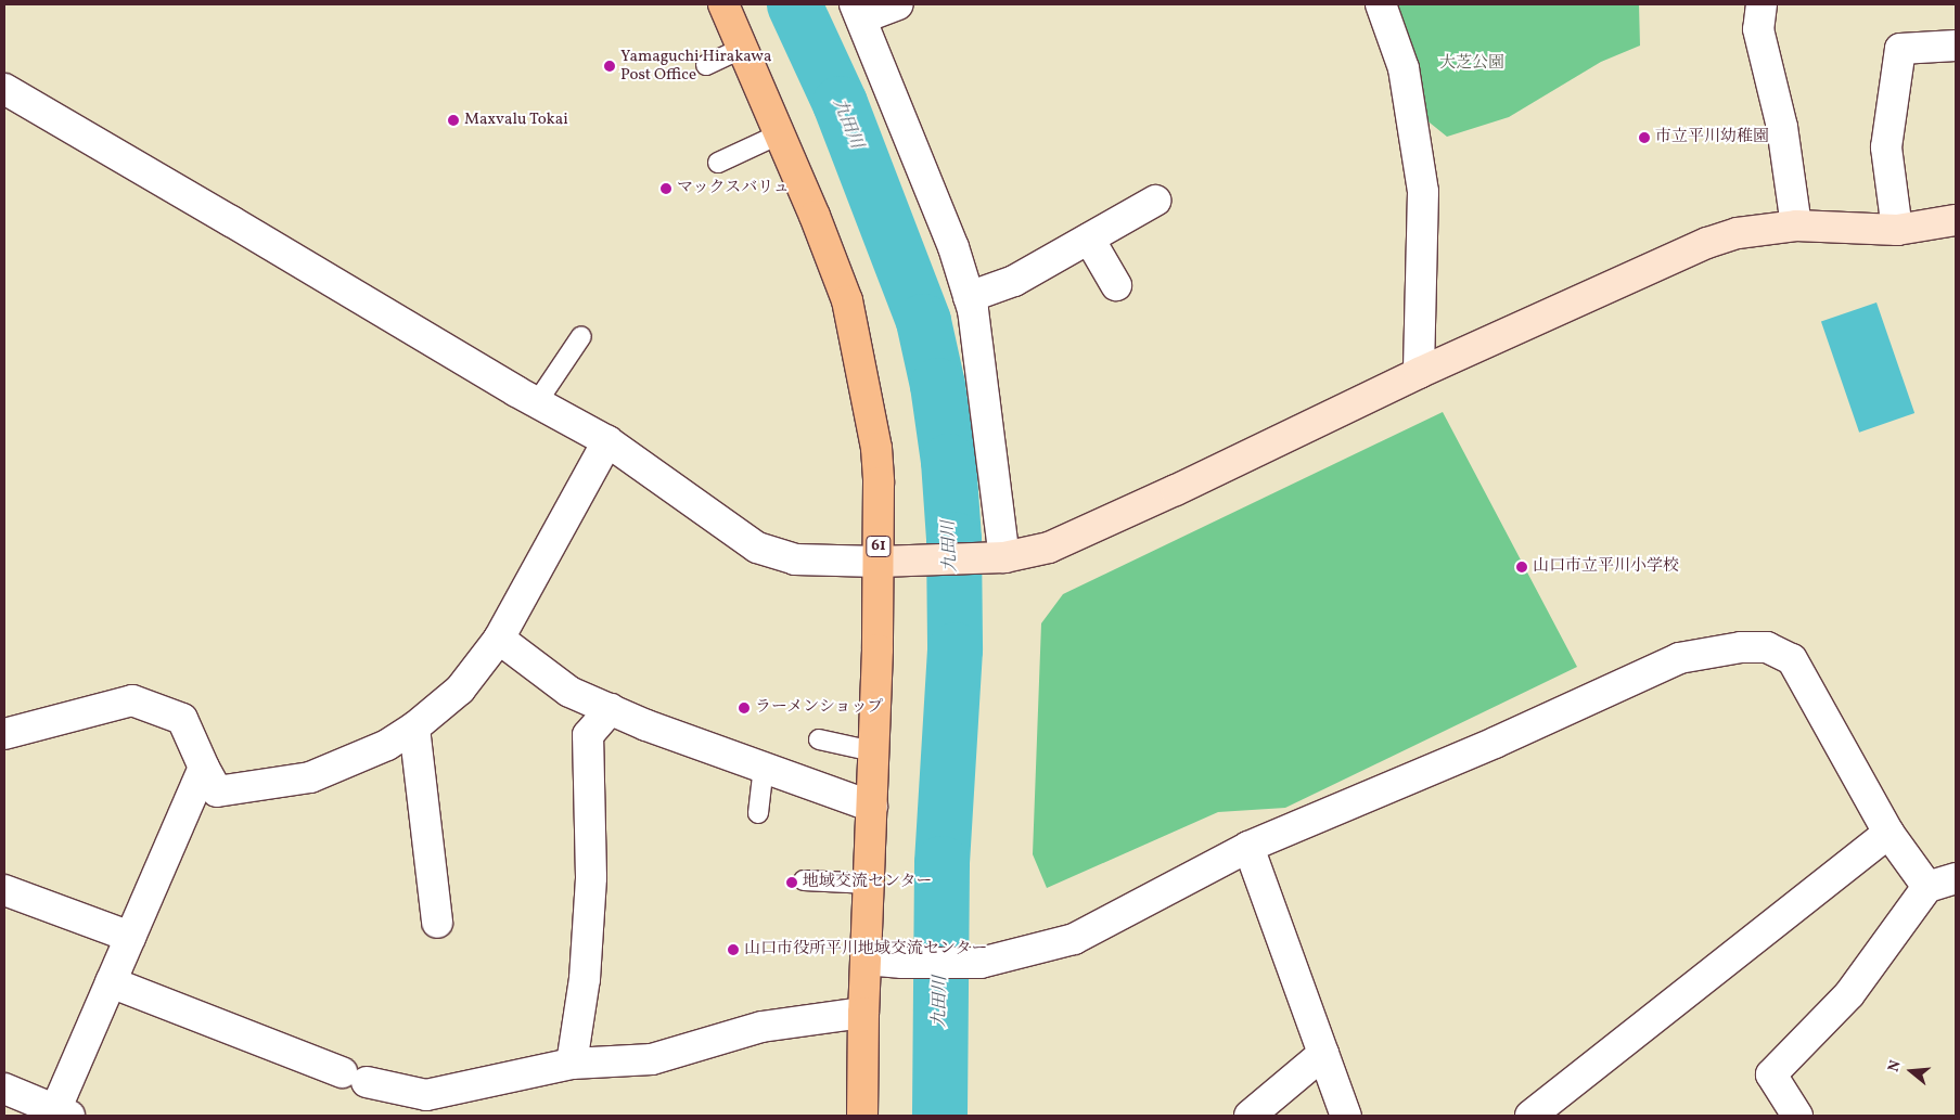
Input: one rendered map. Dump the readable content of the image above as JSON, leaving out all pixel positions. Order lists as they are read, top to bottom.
{
  "streets": {
    "main road": ["61"]
  },
  "water": ["九田川"],
  "parks": ["大芝公園"],
  "places": [
    "Yamaguchi Hirakawa Post Office",
    "Maxvalu Tokai",
    "市立平川幼稚園",
    "マックスバリュ",
    "山口市立平川小学校",
    "ラーメンショップ",
    "地域交流センター",
    "山口市役所平川地域交流センター"
  ],
  "north": "left"
}
